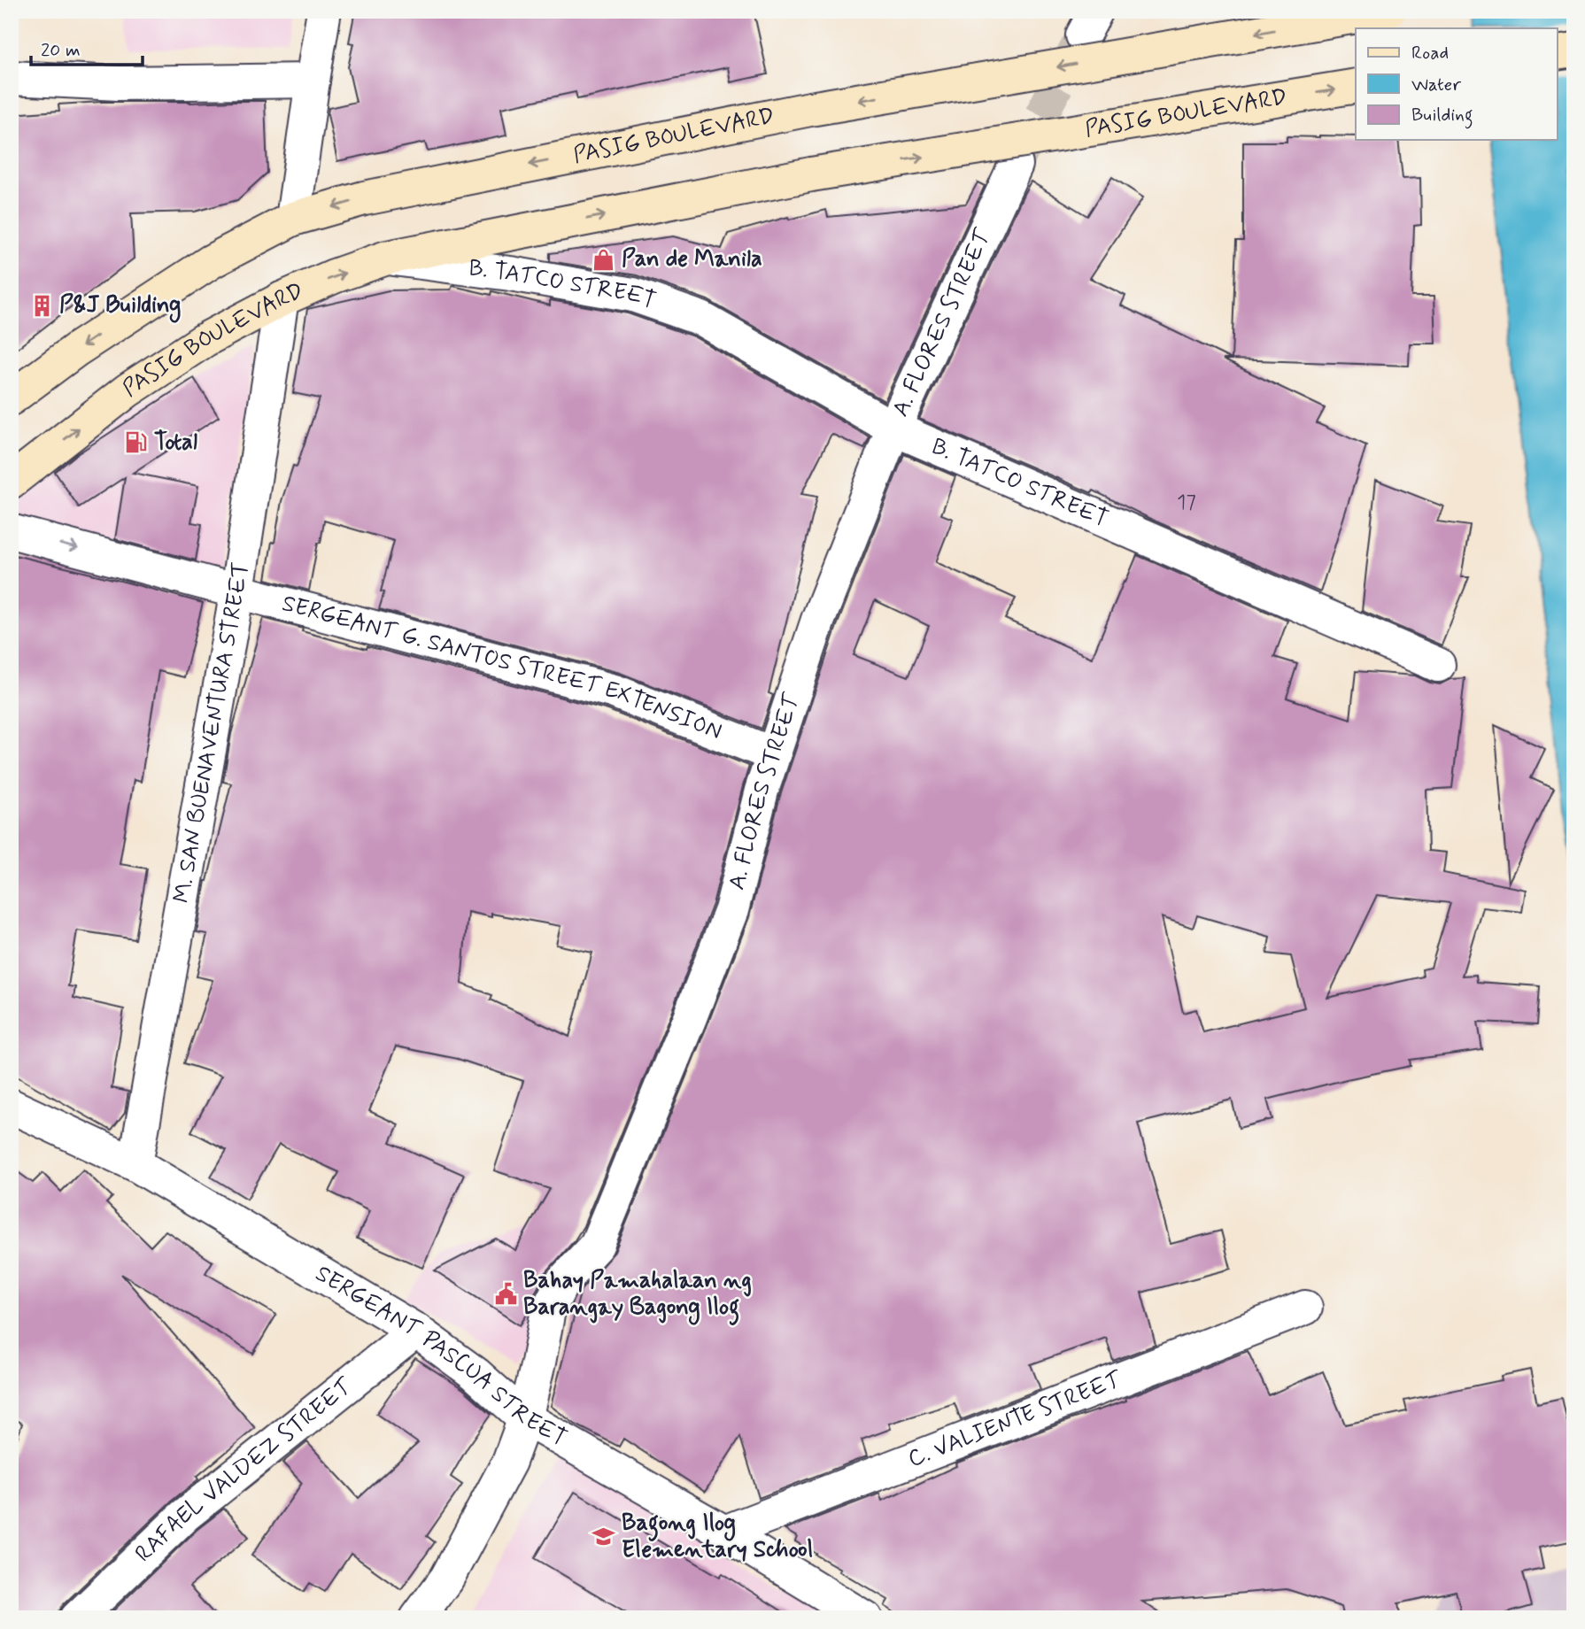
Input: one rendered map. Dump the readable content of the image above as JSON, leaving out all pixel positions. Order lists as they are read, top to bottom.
{
  "streets": {
    "main road": ["PASIG BOULEVARD"],
    "street": [
      "B. TATCO STREET",
      "A. FLORES STREET",
      "SERGEANT G. SANTOS STREET EXTENSION",
      "M. SAN BUENAVENTURA STREET",
      "SERGEANT PASCUA STREET",
      "C. VALIENTE STREET",
      "RAFAEL VALDEZ STREET"
    ]
  },
  "crossings": [
    ["PASIG BOULEVARD", "B. TATCO STREET"],
    ["PASIG BOULEVARD", "M. SAN BUENAVENTURA STREET"],
    ["B. TATCO STREET", "A. FLORES STREET"],
    ["A. FLORES STREET", "SERGEANT G. SANTOS STREET EXTENSION"],
    ["A. FLORES STREET", "SERGEANT PASCUA STREET"],
    ["SERGEANT G. SANTOS STREET EXTENSION", "M. SAN BUENAVENTURA STREET"],
    ["M. SAN BUENAVENTURA STREET", "SERGEANT PASCUA STREET"],
    ["SERGEANT PASCUA STREET", "C. VALIENTE STREET"],
    ["SERGEANT PASCUA STREET", "RAFAEL VALDEZ STREET"]
  ],
  "places": {
    "shop": ["Pan de Manila"],
    "building": ["P&J Building"],
    "fuel station": ["Total"],
    "public building": ["Bahay Pamahalaan ng Barangay Bagong Ilog"],
    "school or university": ["Bagong Ilog Elementary School"]
  },
  "house_numbers": ["17"],
  "legend": ["Road", "Water", "Building"],
  "scale_bar": "20 m"
}
